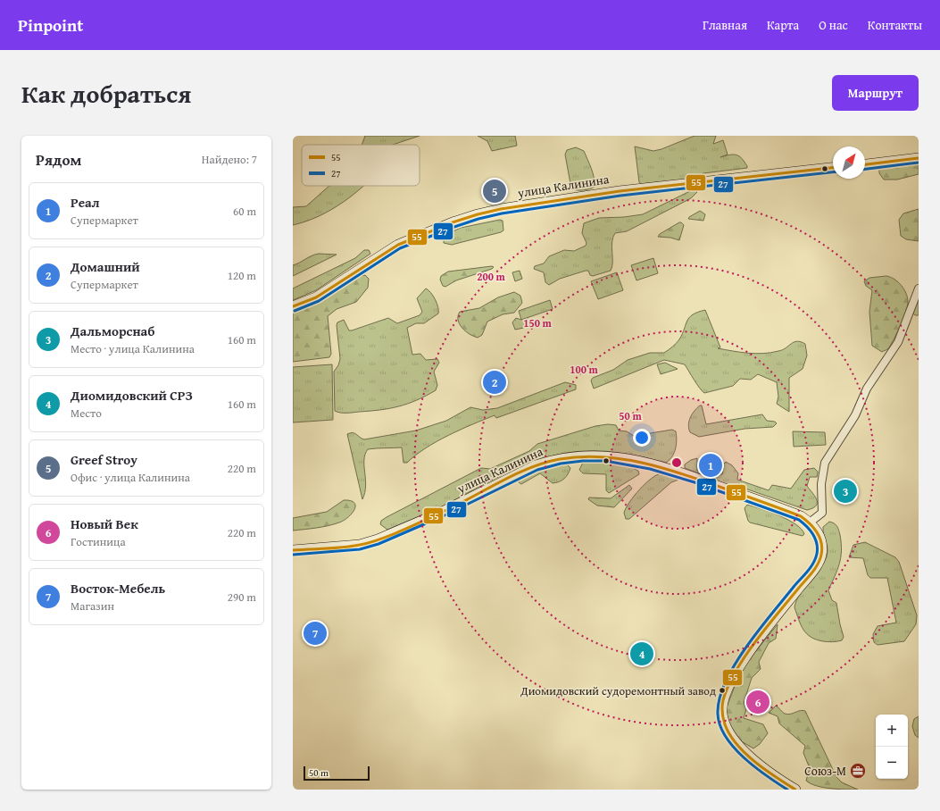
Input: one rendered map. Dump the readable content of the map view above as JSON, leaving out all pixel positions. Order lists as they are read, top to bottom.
{
  "streets": {
    "main road": ["улица Калинина"]
  },
  "places": {
    "other": ["Диомидовский судоремонтный завод"],
    "office": ["Союз-М"]
  },
  "lines": ["transit line 55", "transit line 27"],
  "legend": ["55", "27"],
  "scale_bar": "50 m",
  "north": "top right",
  "page": {
    "header": "Pinpoint",
    "nav": [
      "Главная",
      "Карта",
      "О нас",
      "Контакты"
    ],
    "title": "Как добраться",
    "buttons": "Маршрут",
    "heading": ["Рядом", "Найдено: 7"],
    "pins": [
      "5",
      "2",
      "1",
      "3",
      "7",
      "4",
      "6"
    ],
    "list": [
      {
        "mark": "1",
        "name": "Реал",
        "note": "Супермаркет",
        "value": "60 m"
      },
      {
        "mark": "2",
        "name": "Домашний",
        "note": "Супермаркет",
        "value": "120 m"
      },
      {
        "mark": "3",
        "name": "Дальморснаб",
        "note": "Место · улица Калинина",
        "value": "160 m"
      },
      {
        "mark": "4",
        "name": "Диомидовский СРЗ",
        "note": "Место",
        "value": "160 m"
      },
      {
        "mark": "5",
        "name": "Greef Stroy",
        "note": "Офис · улица Калинина",
        "value": "220 m"
      },
      {
        "mark": "6",
        "name": "Новый Век",
        "note": "Гостиница",
        "value": "220 m"
      },
      {
        "mark": "7",
        "name": "Восток-Мебель",
        "note": "Магазин",
        "value": "290 m"
      }
    ],
    "map_buttons": ["+", "−"],
    "scale": "50 m"
  },
  "rings": [
    "200 m",
    "150 m",
    "100 m",
    "50 m"
  ]
}
